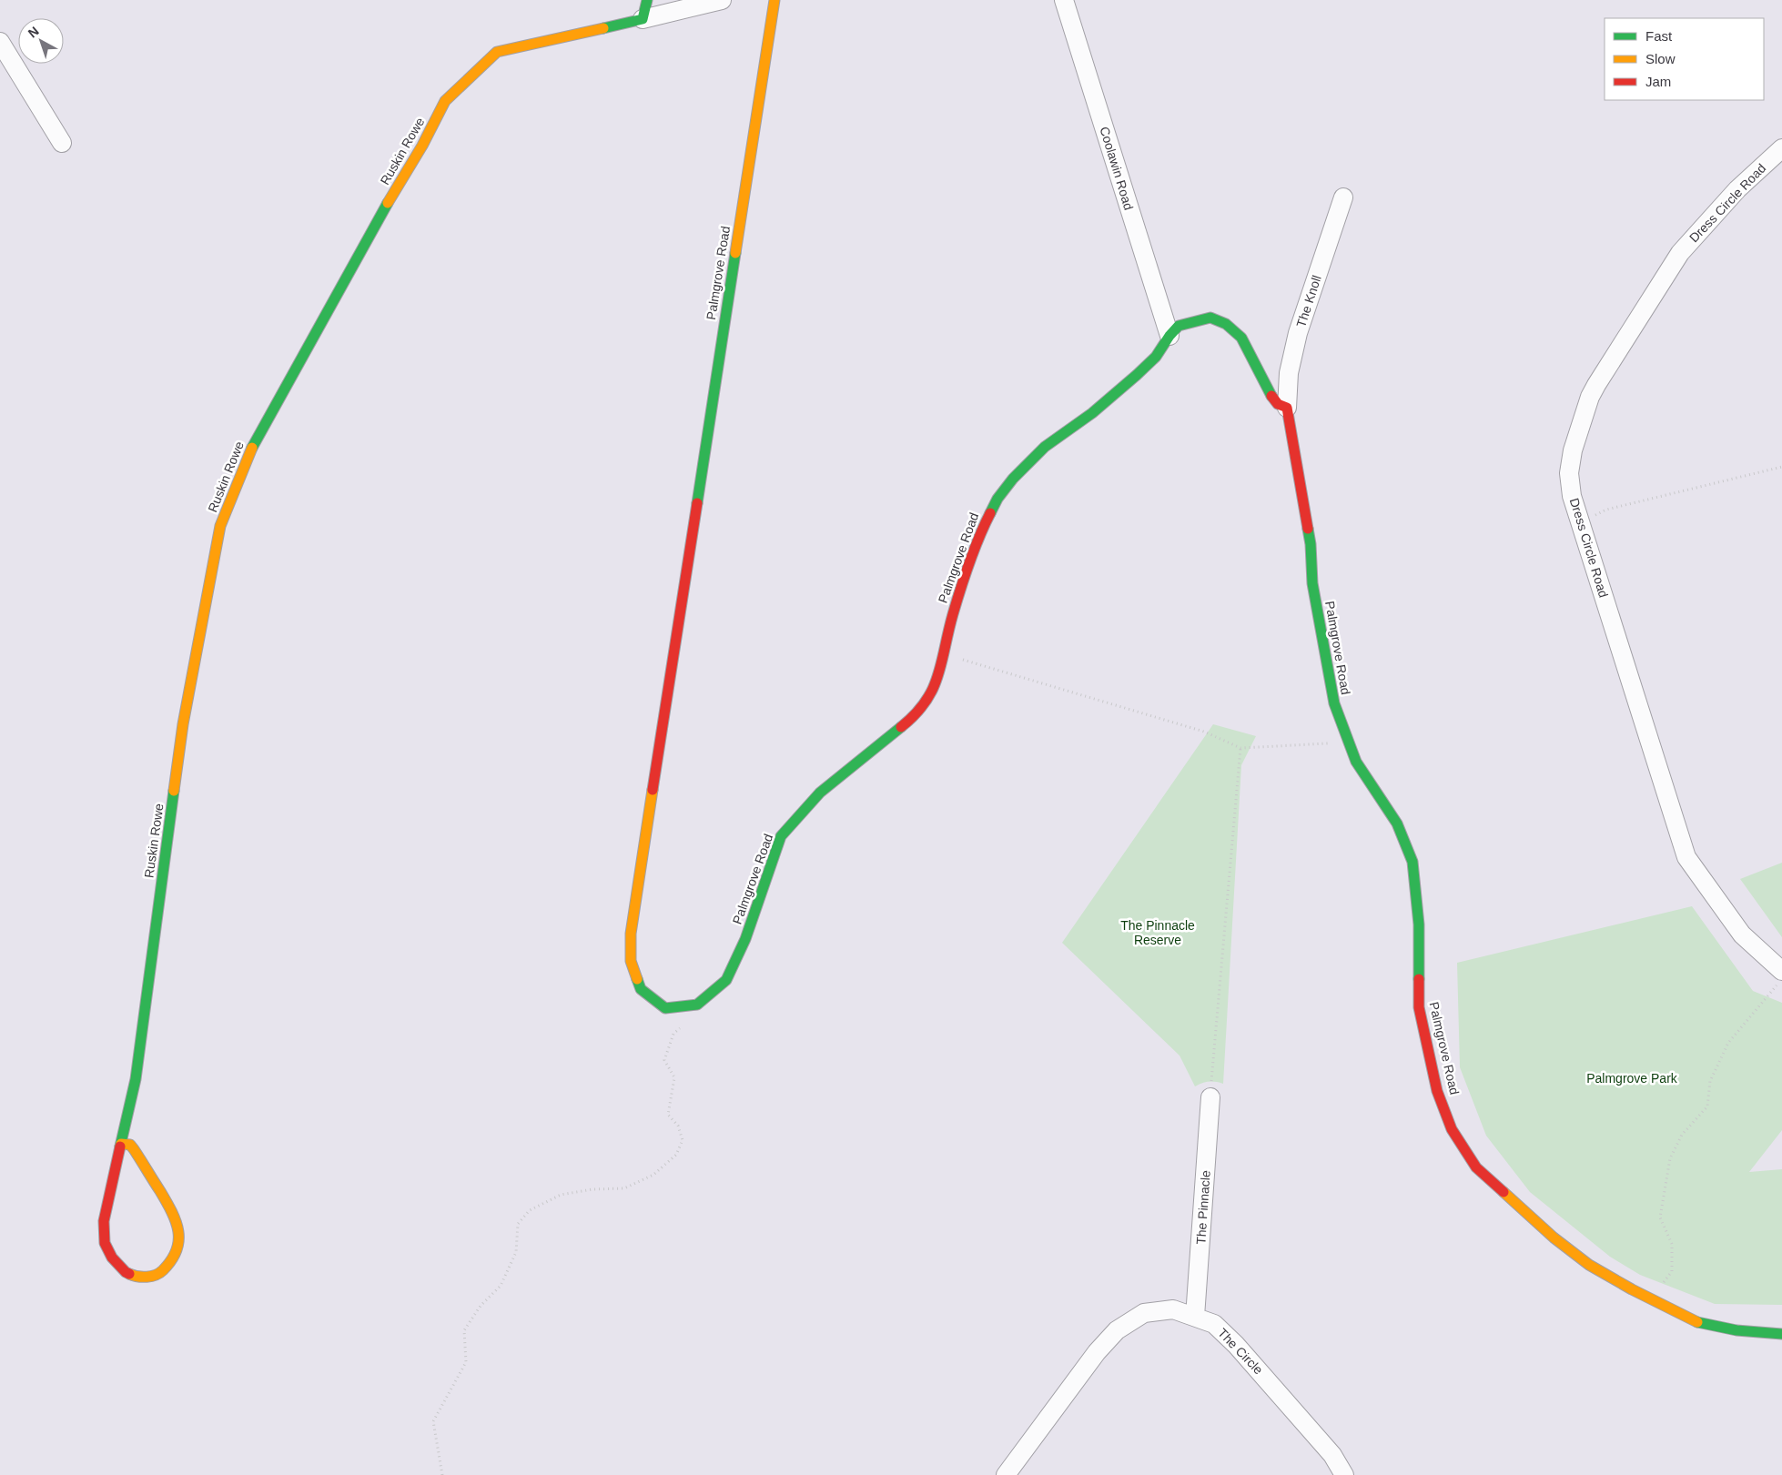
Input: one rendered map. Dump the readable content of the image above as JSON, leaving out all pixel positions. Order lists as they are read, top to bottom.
{
  "streets": {
    "street": [
      "Ruskin Rowe",
      "Coolawin Road",
      "Dress Circle Road",
      "Palmgrove Road",
      "The Knoll",
      "The Pinnacle",
      "The Circle"
    ]
  },
  "crossings": [
    ["Coolawin Road", "Palmgrove Road"],
    ["Palmgrove Road", "The Knoll"],
    ["The Pinnacle", "The Circle"]
  ],
  "parks": ["The Pinnacle Reserve", "Palmgrove Park"],
  "legend": ["Fast", "Slow", "Jam"],
  "north": "top left"
}
